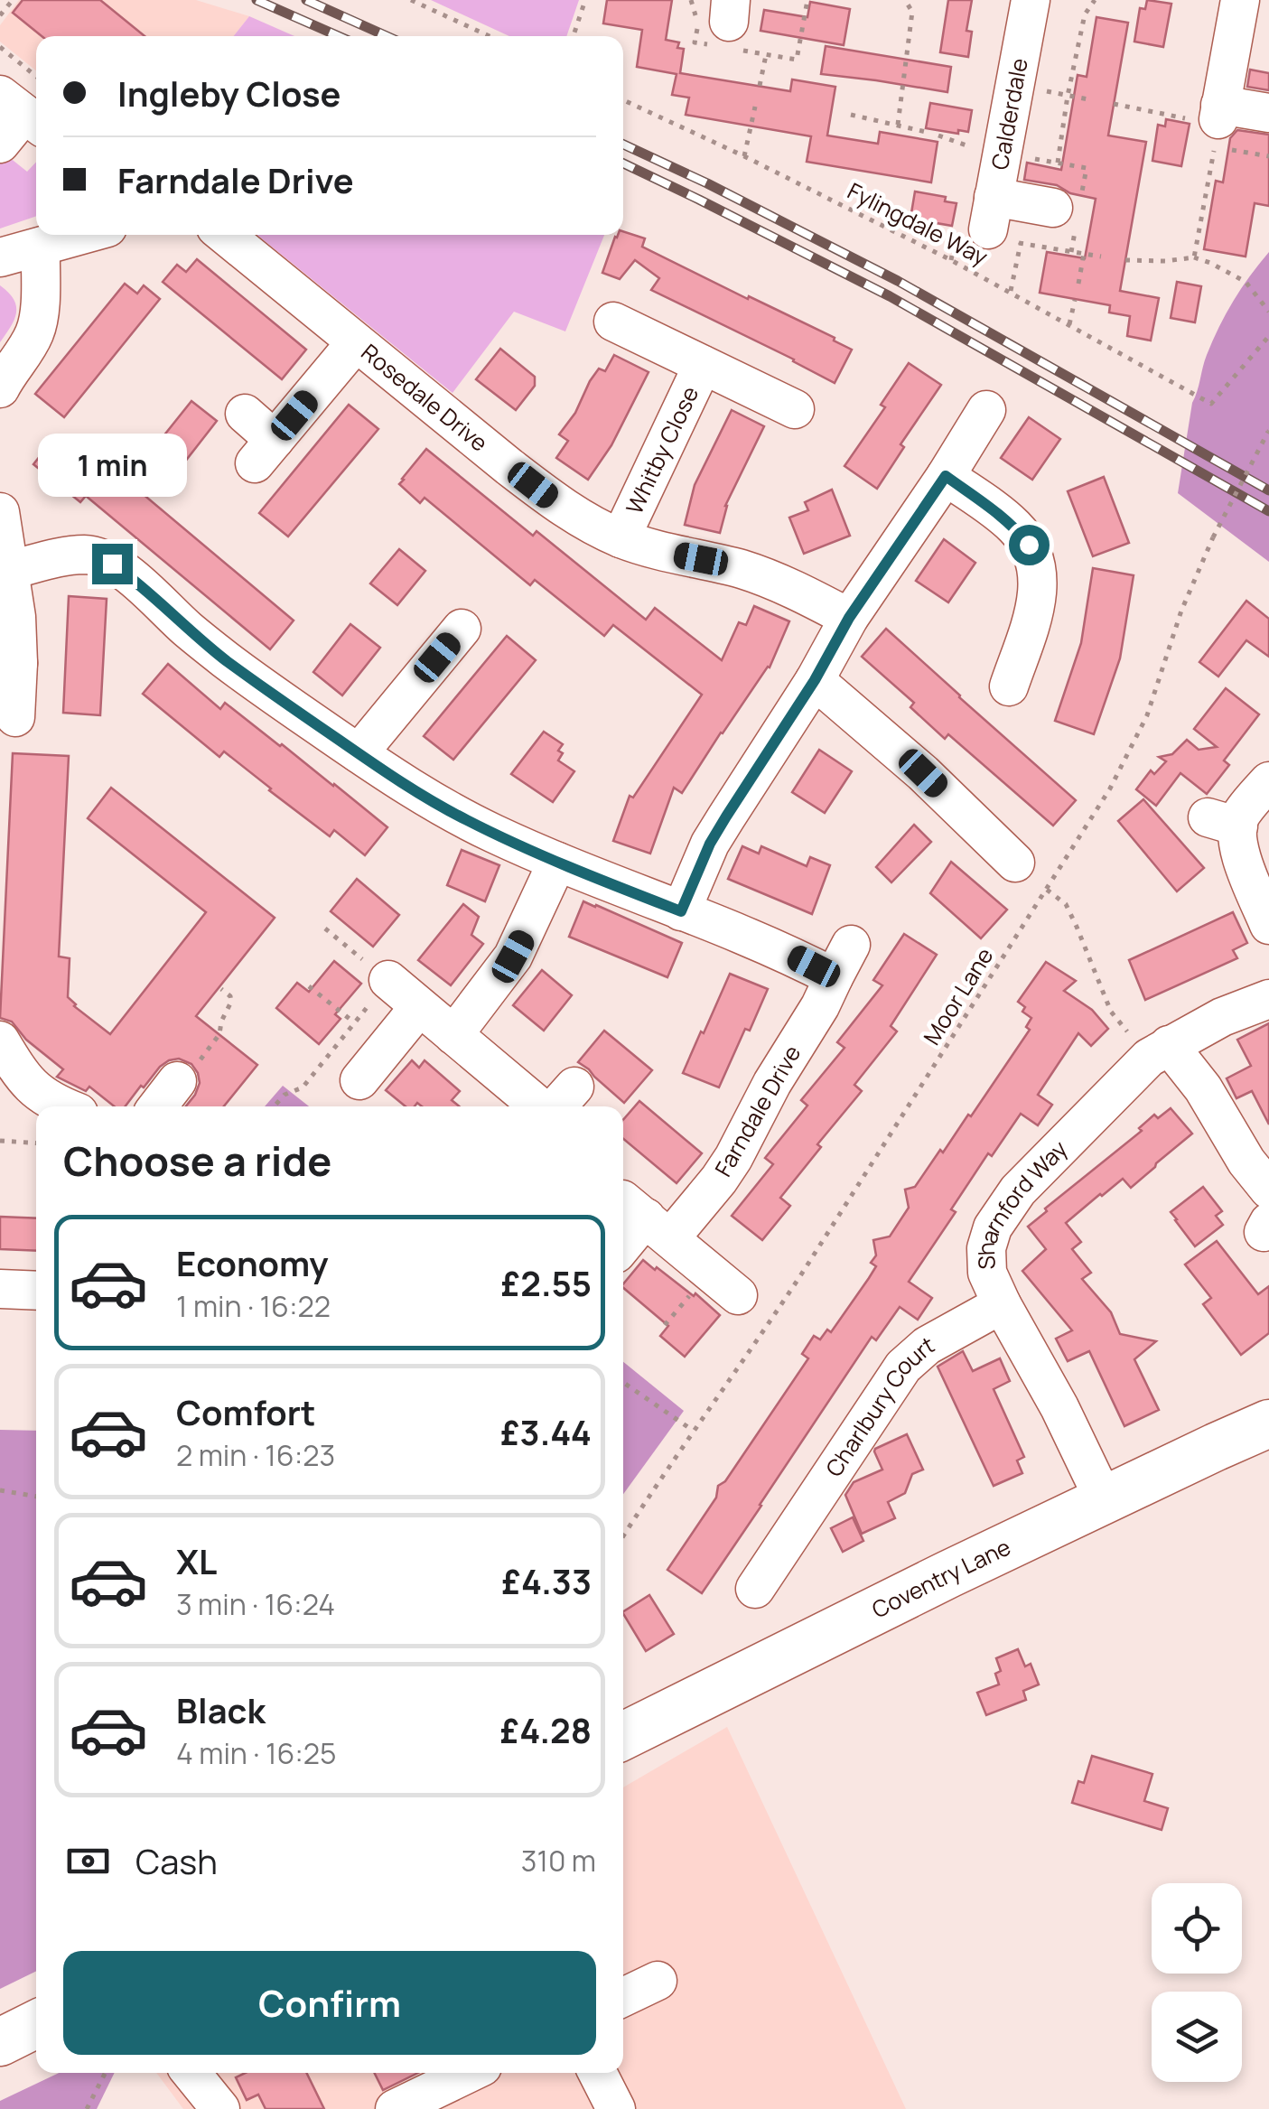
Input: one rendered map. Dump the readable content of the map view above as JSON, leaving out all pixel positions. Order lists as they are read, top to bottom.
{
  "streets": {
    "main road": ["Coventry Lane"],
    "street": [
      "Calderdale",
      "Rosedale Drive",
      "Whitby Close",
      "Farndale Drive",
      "Sharnford Way",
      "Charlbury Court"
    ],
    "path": ["Fylingdale Way", "Moor Lane"]
  },
  "crossings": [
    ["Rosedale Drive", "Whitby Close"],
    ["Sharnford Way", "Charlbury Court"],
    ["Sharnford Way", "Coventry Lane"]
  ],
  "page": {
    "banner": ["Ingleby Close", "Farndale Drive"],
    "bubble": "1 min",
    "heading": "Choose a ride",
    "list": [
      {
        "name": "Economy",
        "note": "1 min · 16:22",
        "value": "£2.55"
      },
      {
        "name": "Comfort",
        "note": "2 min · 16:23",
        "value": "£3.44"
      },
      {
        "name": "XL",
        "note": "3 min · 16:24",
        "value": "£4.33"
      },
      {
        "name": "Black",
        "note": "4 min · 16:25",
        "value": "£4.28"
      }
    ],
    "pay": ["Cash", "310 m"],
    "buttons": "Confirm"
  }
}
